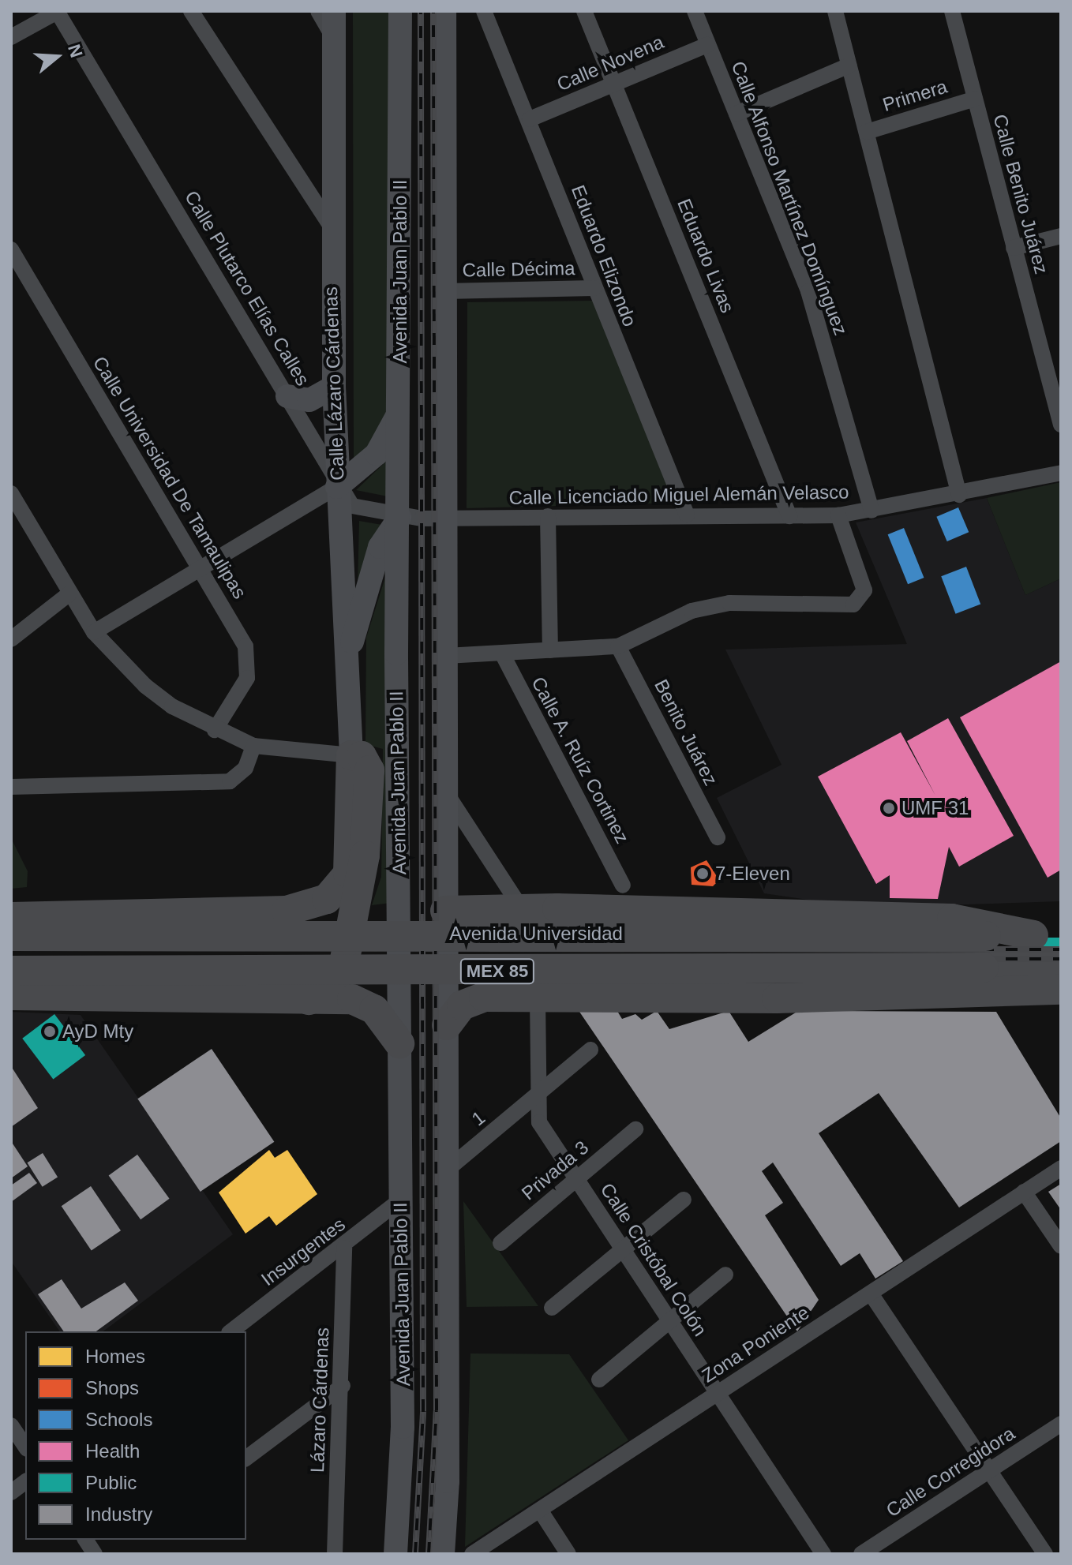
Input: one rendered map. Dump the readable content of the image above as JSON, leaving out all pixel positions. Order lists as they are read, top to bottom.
{
  "streets": {
    "highway": ["Avenida Universidad", "MEX 85"],
    "street": [
      "Calle Novena",
      "Primera",
      "Calle Benito Juárez",
      "Calle Alfonso Martínez Domínguez",
      "Eduardo Elizondo",
      "Eduardo Livas",
      "Calle Décima",
      "Avenida Juan Pablo II",
      "Calle Plutarco Elías Calles",
      "Calle Lázaro Cárdenas",
      "Calle Universidad De Tamaulipas",
      "Calle Licenciado Miguel Alemán Velasco",
      "Benito Juárez",
      "Calle A. Ruíz Cortinez",
      "1",
      "Privada 3",
      "Insurgentes",
      "Calle Cristóbal Colón",
      "Zona Poniente",
      "Lázaro Cárdenas",
      "Calle Corregidora"
    ]
  },
  "crossings": [
    ["Calle Novena", "Calle Alfonso Martínez Domínguez"],
    ["Calle Novena", "Eduardo Elizondo"],
    ["Calle Novena", "Eduardo Livas"],
    ["Primera", "Calle Benito Juárez"],
    ["Calle Alfonso Martínez Domínguez", "Calle Licenciado Miguel Alemán Velasco"],
    ["Eduardo Elizondo", "Calle Décima"],
    ["Eduardo Elizondo", "Calle Licenciado Miguel Alemán Velasco"],
    ["Eduardo Livas", "Calle Licenciado Miguel Alemán Velasco"],
    ["Avenida Juan Pablo II", "Calle Plutarco Elías Calles"],
    ["Avenida Juan Pablo II", "Insurgentes"],
    ["Calle Plutarco Elías Calles", "Calle Lázaro Cárdenas"],
    ["Calle Plutarco Elías Calles", "Calle Licenciado Miguel Alemán Velasco"],
    ["1", "Calle Cristóbal Colón"],
    ["Privada 3", "Calle Cristóbal Colón"],
    ["Insurgentes", "Lázaro Cárdenas"],
    ["Calle Cristóbal Colón", "Zona Poniente"]
  ],
  "places": ["UMF 31", "7-Eleven", "AyD Mty"],
  "legend": [
    "Homes",
    "Shops",
    "Schools",
    "Health",
    "Public",
    "Industry"
  ],
  "north": "right"
}
